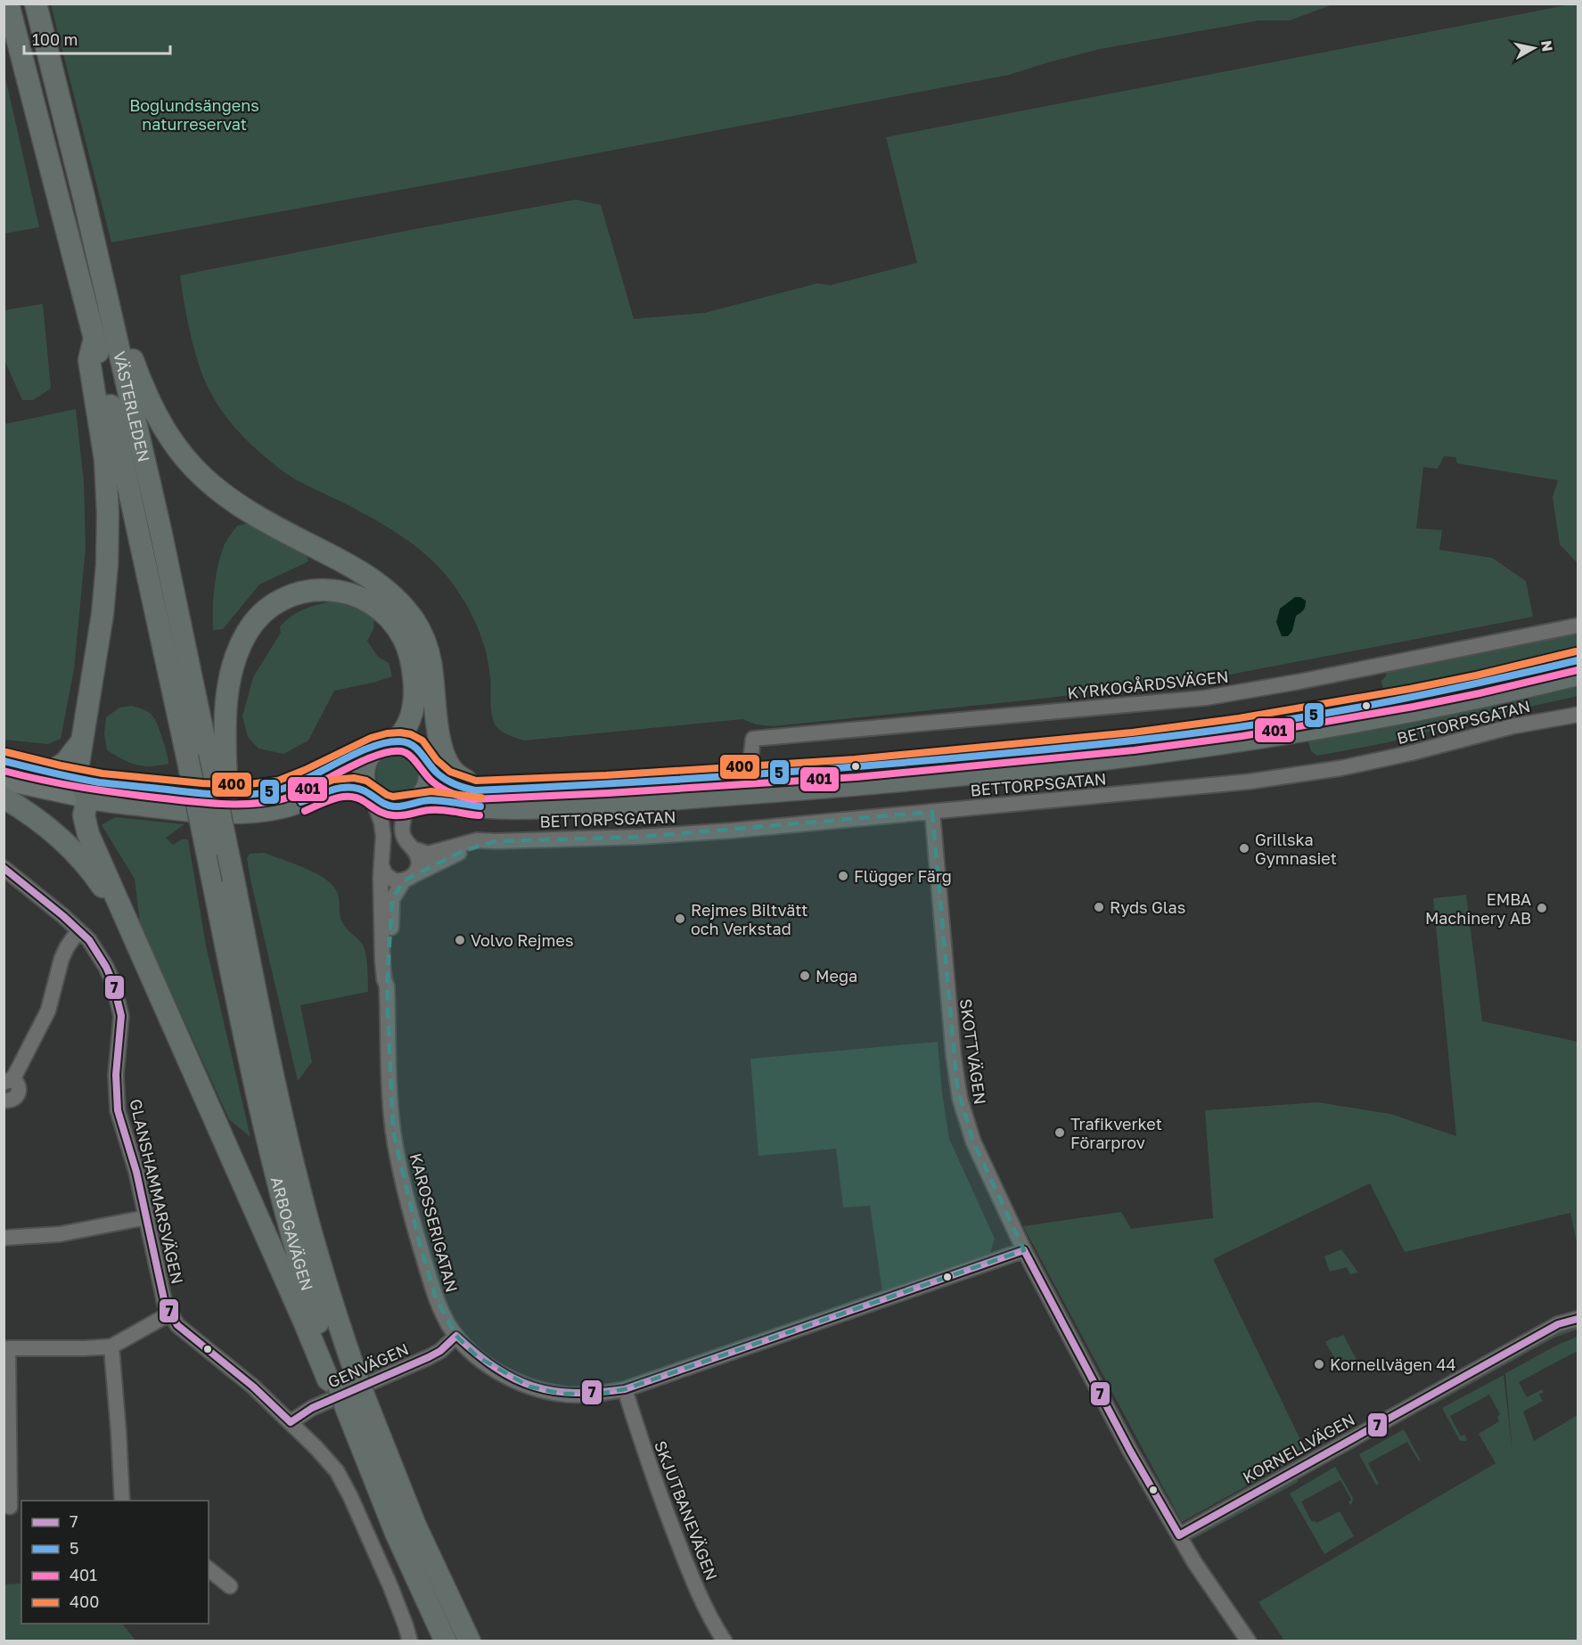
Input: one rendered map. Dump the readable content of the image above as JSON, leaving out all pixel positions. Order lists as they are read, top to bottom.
{
  "streets": {
    "highway": ["VÄSTERLEDEN", "ARBOGAVÄGEN"],
    "street": [
      "KYRKOGÅRDSVÄGEN",
      "BETTORPSGATAN",
      "SKOTTVÄGEN",
      "GLANSHAMMARSVÄGEN",
      "KAROSSERIGATAN",
      "GENVÄGEN",
      "KORNELLVÄGEN",
      "SKJUTBANEVÄGEN"
    ]
  },
  "crossings": [
    ["VÄSTERLEDEN", "ARBOGAVÄGEN"],
    ["BETTORPSGATAN", "SKOTTVÄGEN"],
    ["BETTORPSGATAN", "KAROSSERIGATAN"],
    ["SKOTTVÄGEN", "KAROSSERIGATAN"],
    ["SKOTTVÄGEN", "KORNELLVÄGEN"],
    ["GLANSHAMMARSVÄGEN", "GENVÄGEN"],
    ["KAROSSERIGATAN", "GENVÄGEN"],
    ["KAROSSERIGATAN", "SKJUTBANEVÄGEN"]
  ],
  "parks": ["Boglundsängens naturreservat"],
  "places": [
    "Grillska Gymnasiet",
    "Flügger Färg",
    "Ryds Glas",
    "EMBA Machinery AB",
    "Rejmes Biltvätt och Verkstad",
    "Volvo Rejmes",
    "Mega",
    "Trafikverket Förarprov",
    "Kornellvägen 44"
  ],
  "lines": [
    "transit line 400",
    "transit line 5",
    "transit line 401",
    "transit line 7"
  ],
  "legend": [
    "7",
    "5",
    "401",
    "400"
  ],
  "scale_bar": "100 m",
  "north": "right"
}
